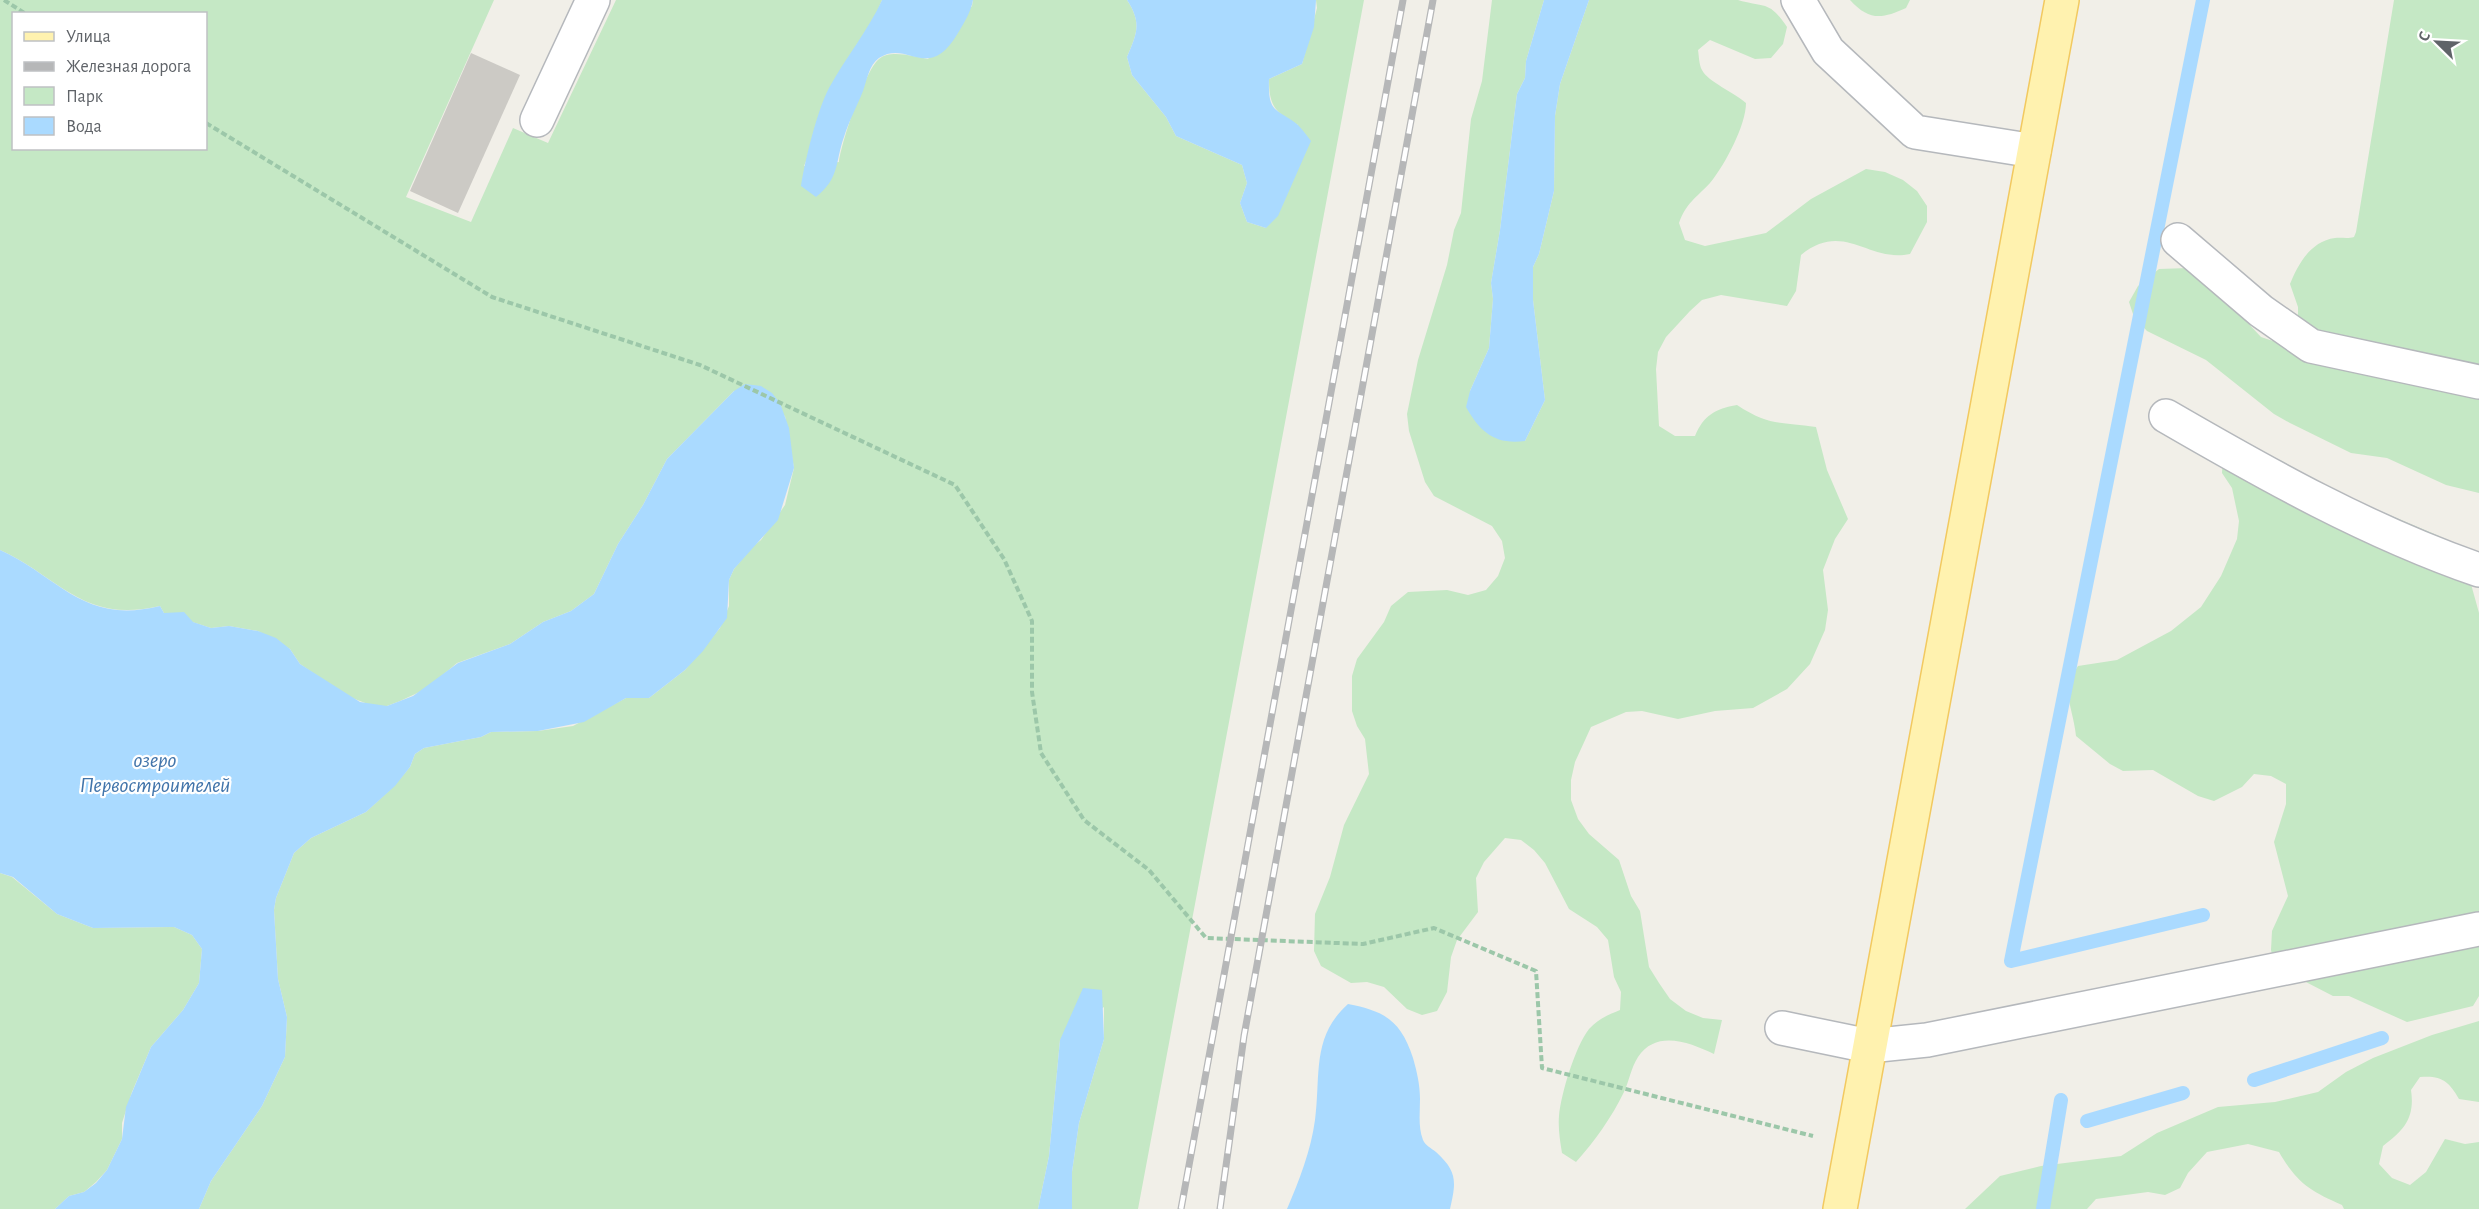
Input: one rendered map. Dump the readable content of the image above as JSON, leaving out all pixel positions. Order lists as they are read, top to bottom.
{
  "water": ["озеро Первостроителей"],
  "legend": [
    "Улица",
    "Железная дорога",
    "Парк",
    "Вода"
  ],
  "north": "top left"
}
